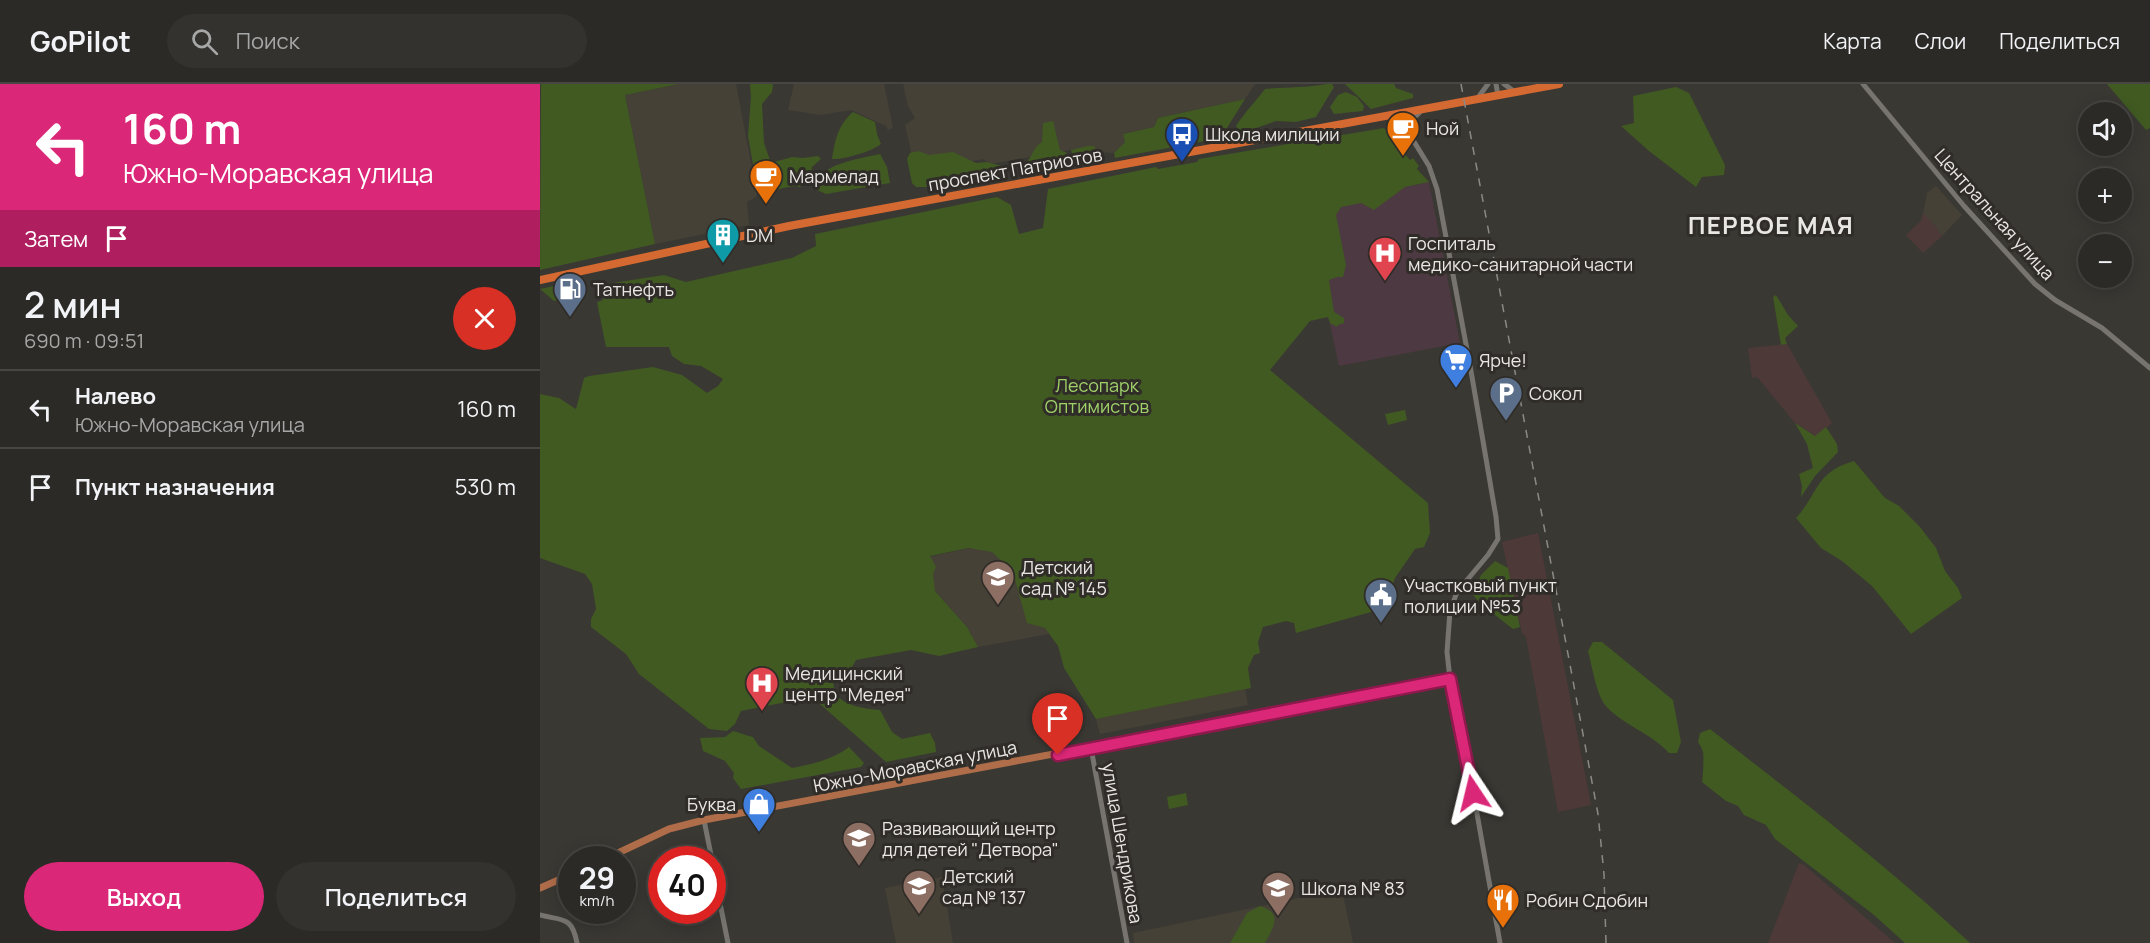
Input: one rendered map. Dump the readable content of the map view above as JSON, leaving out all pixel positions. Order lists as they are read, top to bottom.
{
  "streets": {
    "highway": ["проспект Патриотов"],
    "main road": ["Южно-Моравская улица"],
    "street": ["Центральная улица", "улица Шендрикова"]
  },
  "crossings": [
    ["Южно-Моравская улица", "улица Шендрикова"]
  ],
  "districts": ["ПЕРВОЕ МАЯ"],
  "parks": ["Лесопарк Оптимистов"],
  "places": {
    "cafe": ["Ной", "Мармелад"],
    "bus stop": ["Школа милиции"],
    "building": ["DM"],
    "hospital": ["Госпиталь медико-санитарной части", "Медицинский центр \"Медея\""],
    "fuel station": ["Татнефть"],
    "supermarket": ["Ярче!"],
    "parking": ["Сокол"],
    "school or university": [
      "Детский сад № 145",
      "Развивающий центр для детей \"Детвора\"",
      "Детский сад № 137",
      "Школа № 83"
    ],
    "public building": ["Участковый пункт полиции №53"],
    "shop": ["Буква"],
    "restaurant": ["Робин Сдобин"]
  },
  "page": {
    "header": "GoPilot",
    "search": "Поиск",
    "nav": ["Карта", "Слои", "Поделиться"],
    "turn": ["160 m", "Южно-Моравская улица"],
    "map_buttons": ["+", "−"],
    "then": "Затем",
    "heading": ["2 мин", "690 m · 09:51"],
    "list": [
      {
        "name": "Налево",
        "note": "Южно-Моравская улица",
        "value": "160 m"
      },
      {
        "name": "Пункт назначения",
        "value": "530 m"
      }
    ],
    "speed": "29 km/h",
    "limit": "40",
    "buttons": ["Выход", "Поделиться"]
  }
}
